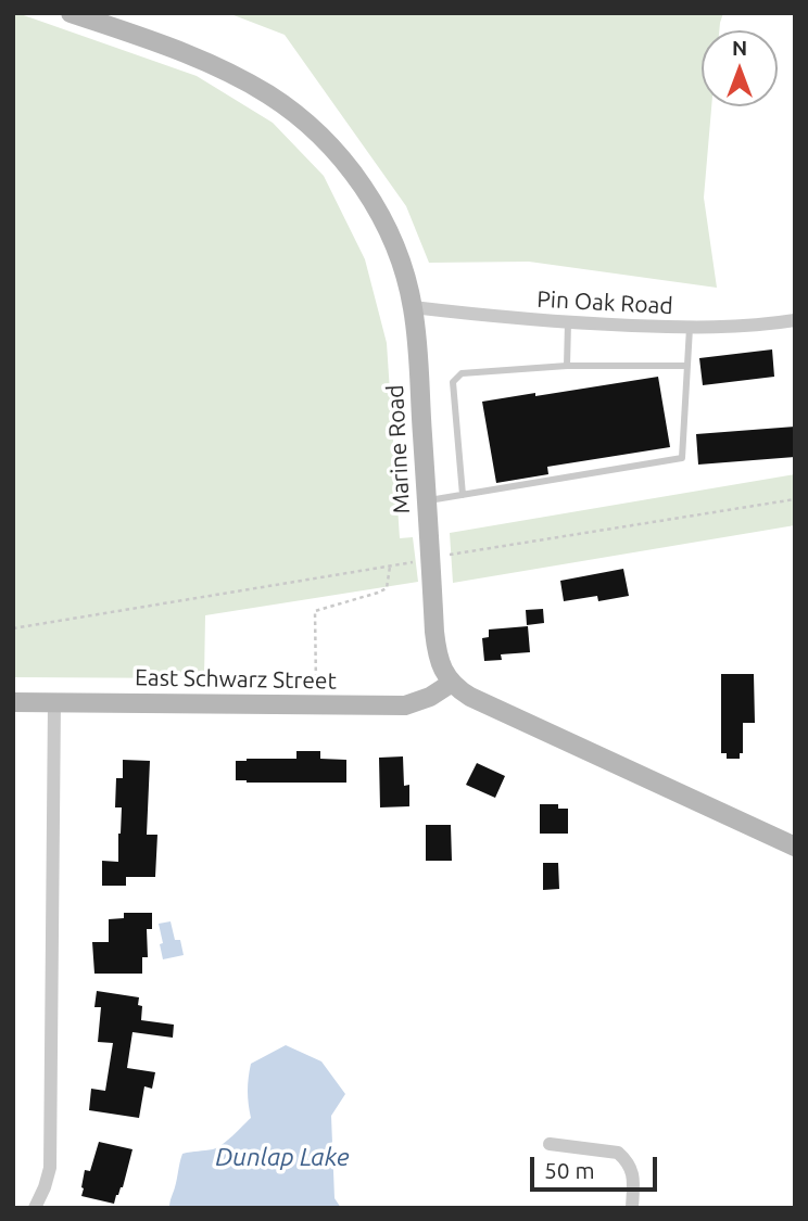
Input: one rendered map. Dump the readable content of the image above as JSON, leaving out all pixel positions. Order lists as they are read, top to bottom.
{
  "streets": {
    "main road": ["Marine Road", "East Schwarz Street"],
    "street": ["Pin Oak Road"]
  },
  "crossings": [
    ["Pin Oak Road", "Marine Road"],
    ["Marine Road", "East Schwarz Street"]
  ],
  "water": ["Dunlap Lake"],
  "scale_bar": "50 m",
  "north": "top"
}
